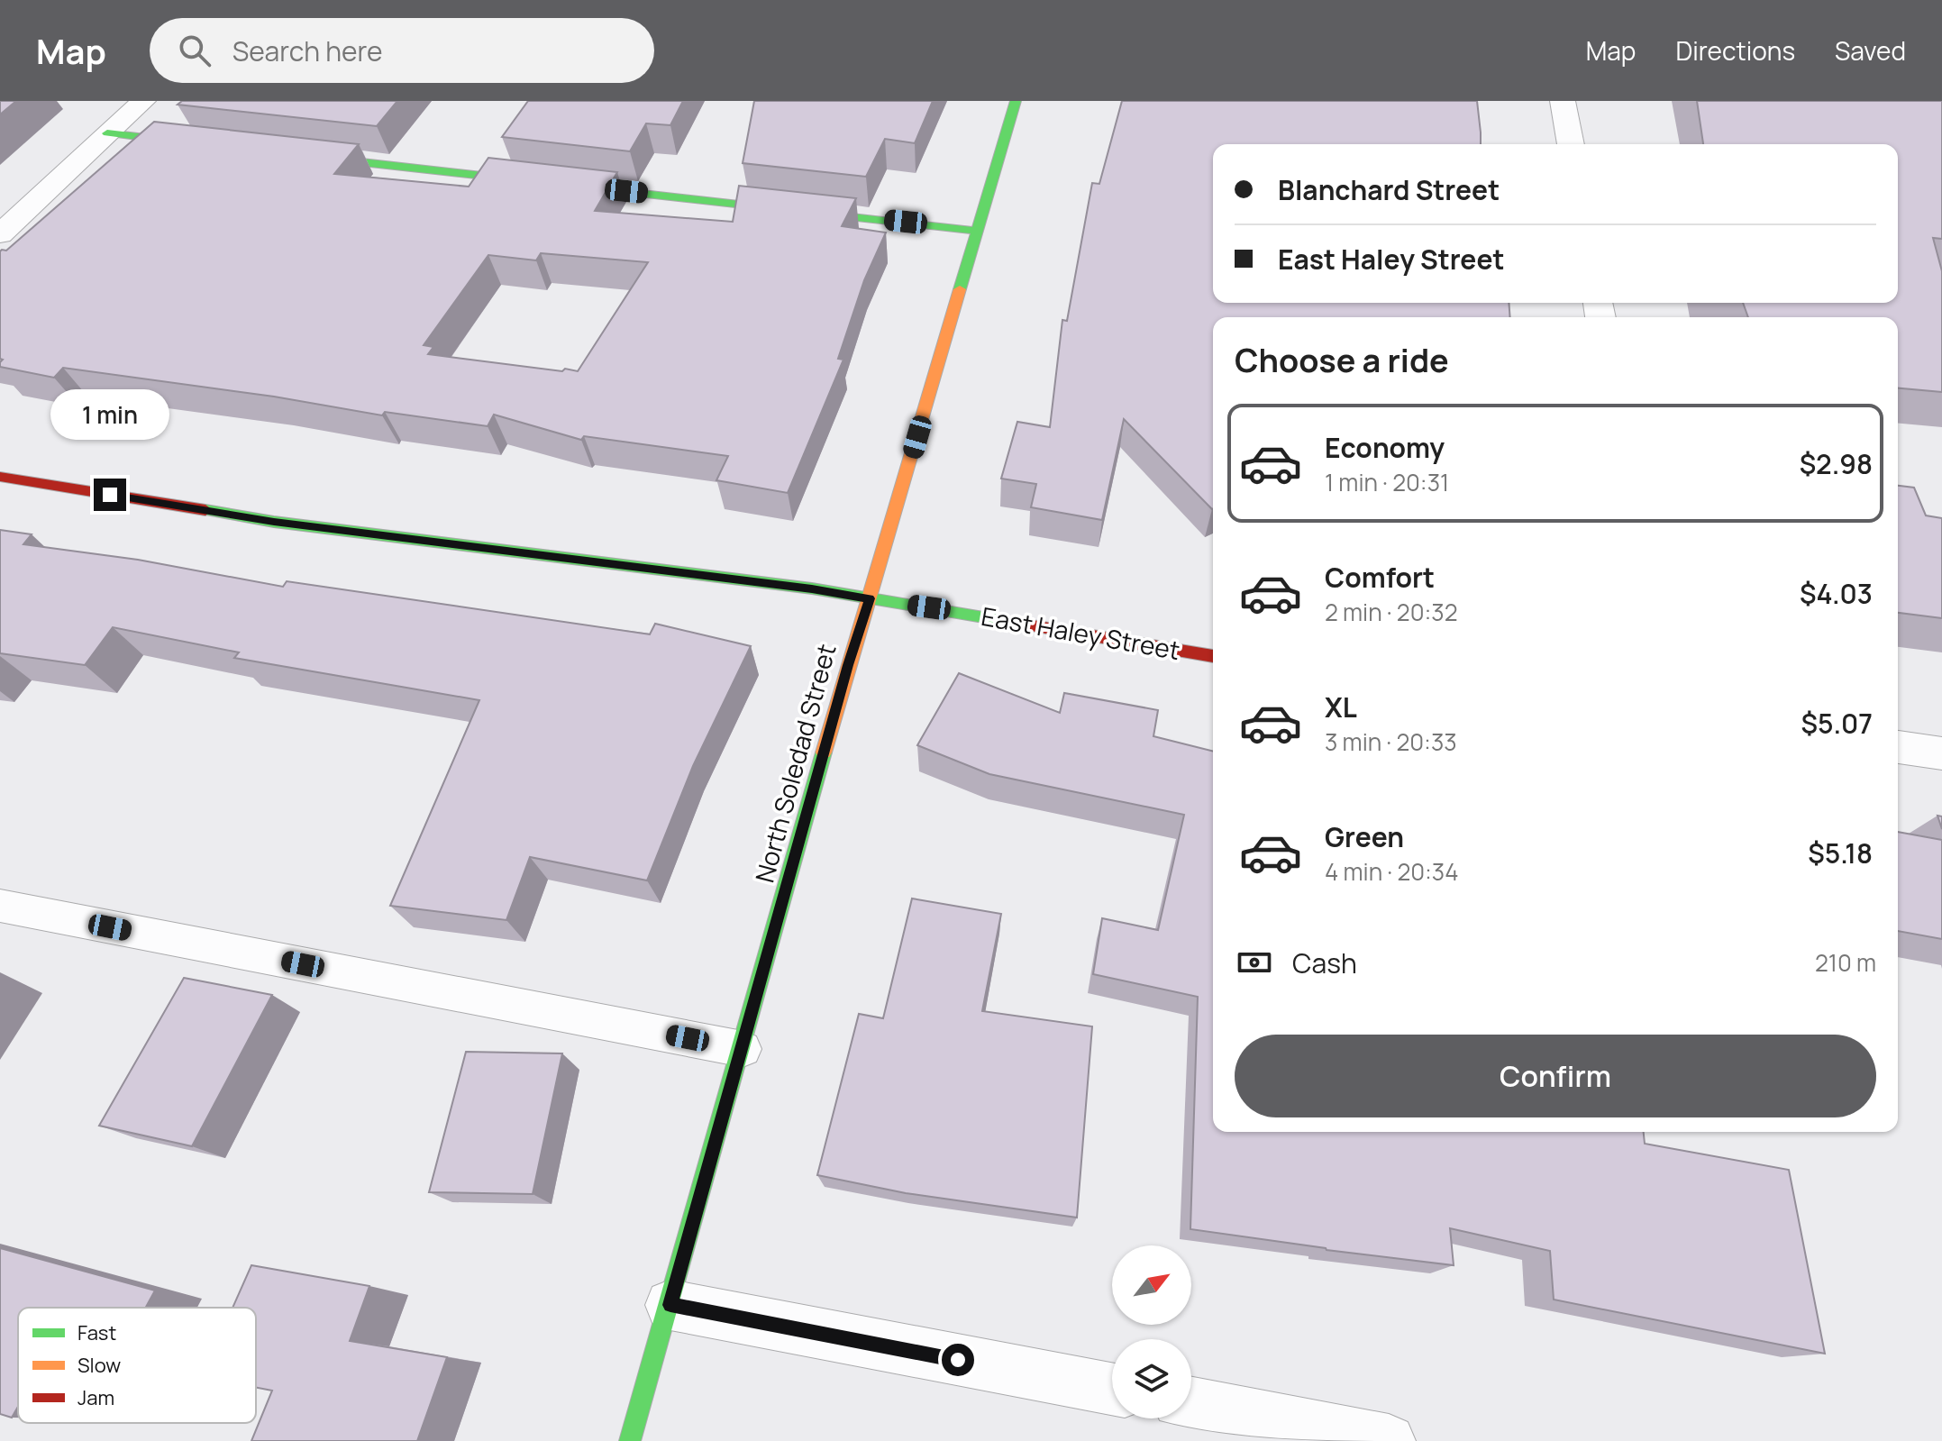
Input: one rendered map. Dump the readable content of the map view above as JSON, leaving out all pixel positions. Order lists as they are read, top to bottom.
{
  "streets": {
    "street": ["East Haley Street", "North Soledad Street"]
  },
  "crossings": [
    ["East Haley Street", "North Soledad Street"]
  ],
  "legend": ["Fast", "Slow", "Jam"],
  "north": "top right",
  "page": {
    "header": "Map",
    "search": "Search here",
    "nav": ["Map", "Directions", "Saved"],
    "banner": ["Blanchard Street", "East Haley Street"],
    "heading": "Choose a ride",
    "bubble": "1 min",
    "list": [
      {
        "name": "Economy",
        "note": "1 min · 20:31",
        "value": "$2.98"
      },
      {
        "name": "Comfort",
        "note": "2 min · 20:32",
        "value": "$4.03"
      },
      {
        "name": "XL",
        "note": "3 min · 20:33",
        "value": "$5.07"
      },
      {
        "name": "Green",
        "note": "4 min · 20:34",
        "value": "$5.18"
      }
    ],
    "pay": ["Cash", "210 m"],
    "buttons": "Confirm"
  }
}
